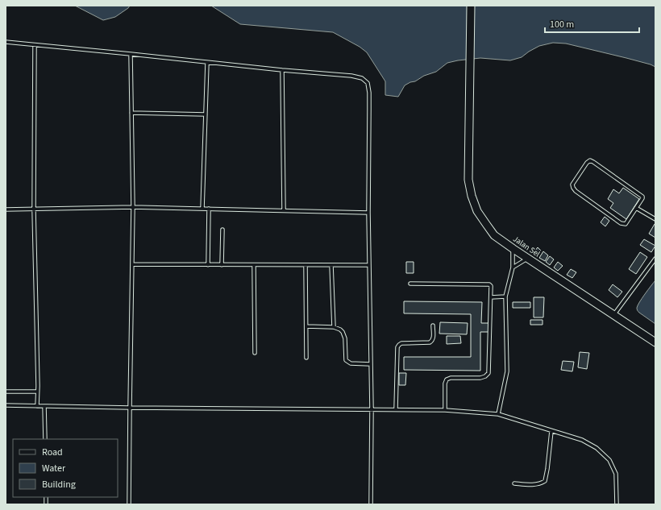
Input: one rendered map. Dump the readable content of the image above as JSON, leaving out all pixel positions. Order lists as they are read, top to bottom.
{
  "streets": {
    "street": ["Jalan Sel"]
  },
  "legend": ["Road", "Water", "Building"],
  "scale_bar": "100 m"
}
